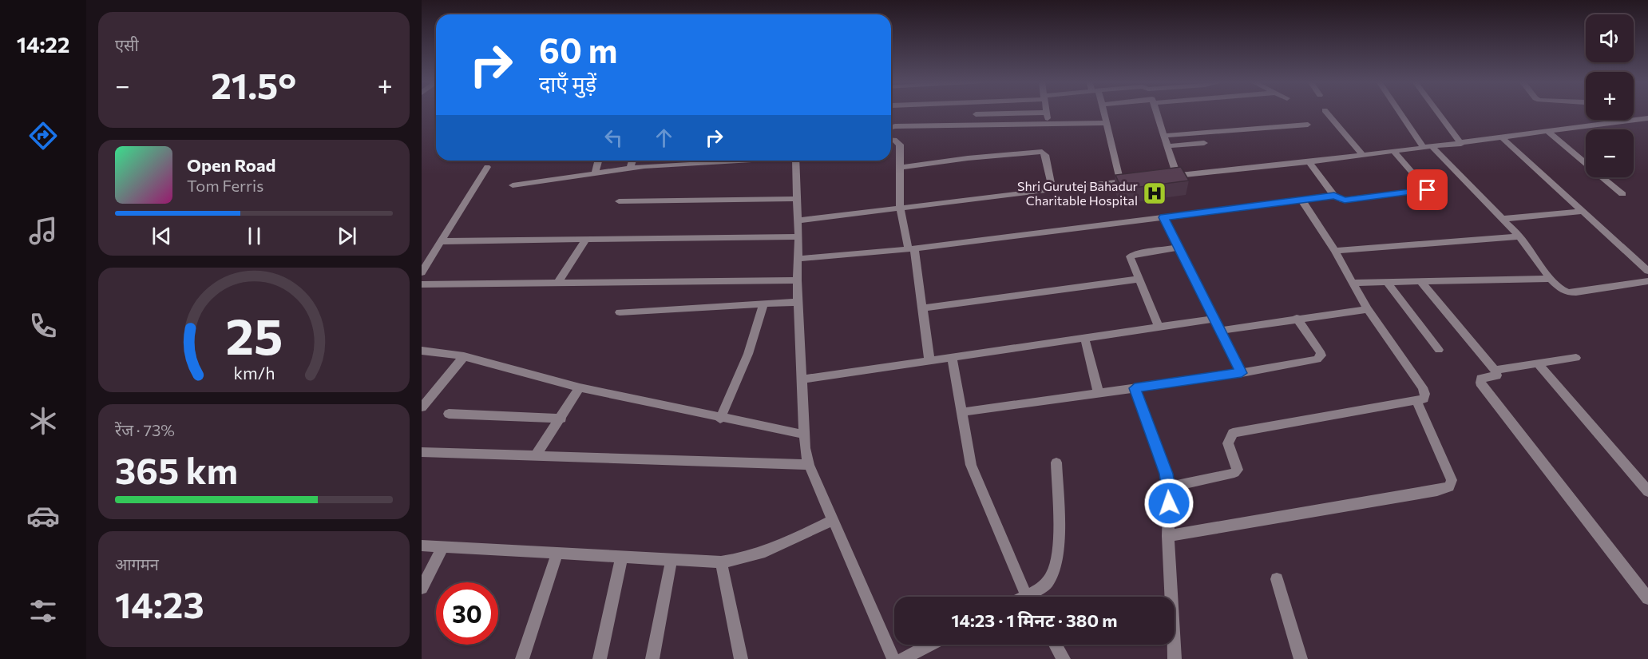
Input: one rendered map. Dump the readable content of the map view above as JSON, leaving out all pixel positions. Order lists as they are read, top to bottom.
{
  "places": {
    "hospital": ["Shri Gurutej Bahadur Charitable Hospital"]
  },
  "page": {
    "tabs": "14:22",
    "tile": [
      "एसी",
      ["रेंज · 73%", "365 km"],
      ["आगमन", "14:23"]
    ],
    "map_buttons": ["+", "−"],
    "turn": ["60 m", "दाएँ मुड़ें"],
    "heat": ["−", "21.5°", "+"],
    "song": ["Open Road", "Tom Ferris"],
    "limit": "30",
    "trip": "14:23 · 1 मिनट · 380 m",
    "gauge": ["25", "km/h"]
  }
}
